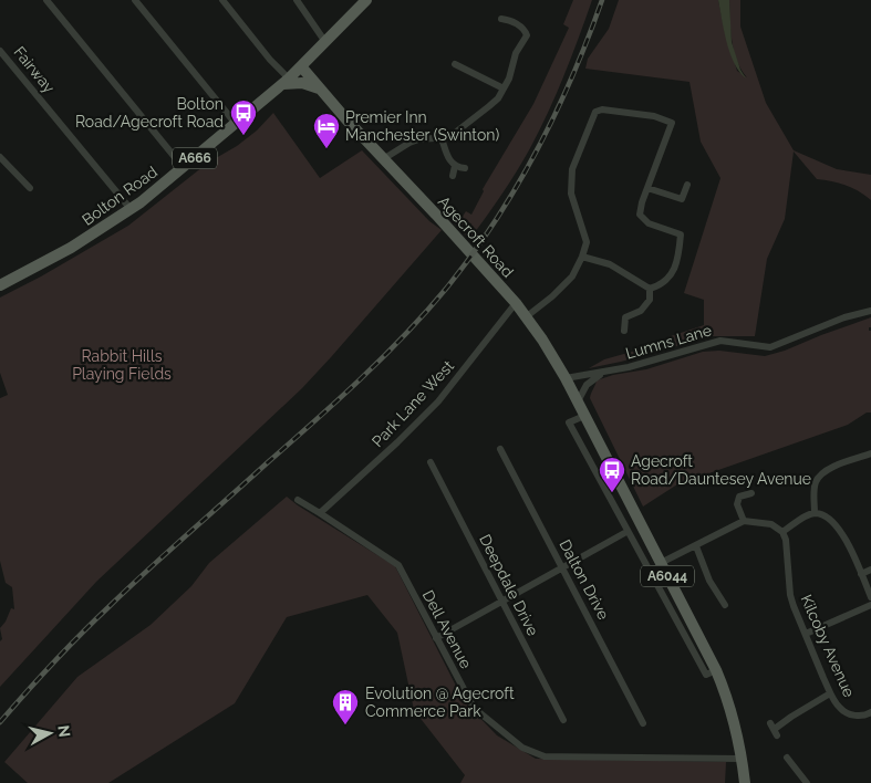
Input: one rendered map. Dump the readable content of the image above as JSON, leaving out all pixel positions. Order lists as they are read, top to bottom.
{
  "streets": {
    "main road": [
      "A666",
      "Bolton Road",
      "Agecroft Road",
      "A6044"
    ],
    "street": [
      "Fairway",
      "Lumns Lane",
      "Park Lane West",
      "Dalton Drive",
      "Deepdale Drive",
      "Dell Avenue",
      "Kilcoby Avenue"
    ]
  },
  "crossings": [
    ["Fairway", "Bolton Road"],
    ["Bolton Road", "Agecroft Road"],
    ["Agecroft Road", "Lumns Lane"],
    ["Agecroft Road", "Park Lane West"],
    ["Agecroft Road", "Dell Avenue"],
    ["Park Lane West", "Dell Avenue"]
  ],
  "parks": ["Rabbit Hills Playing Fields"],
  "places": {
    "bus stop": ["Bolton Road/Agecroft Road", "Agecroft Road/Dauntesey Avenue"],
    "hotel": ["Premier Inn Manchester (Swinton)"],
    "building": ["Evolution @ Agecroft Commerce Park"]
  },
  "north": "right"
}
